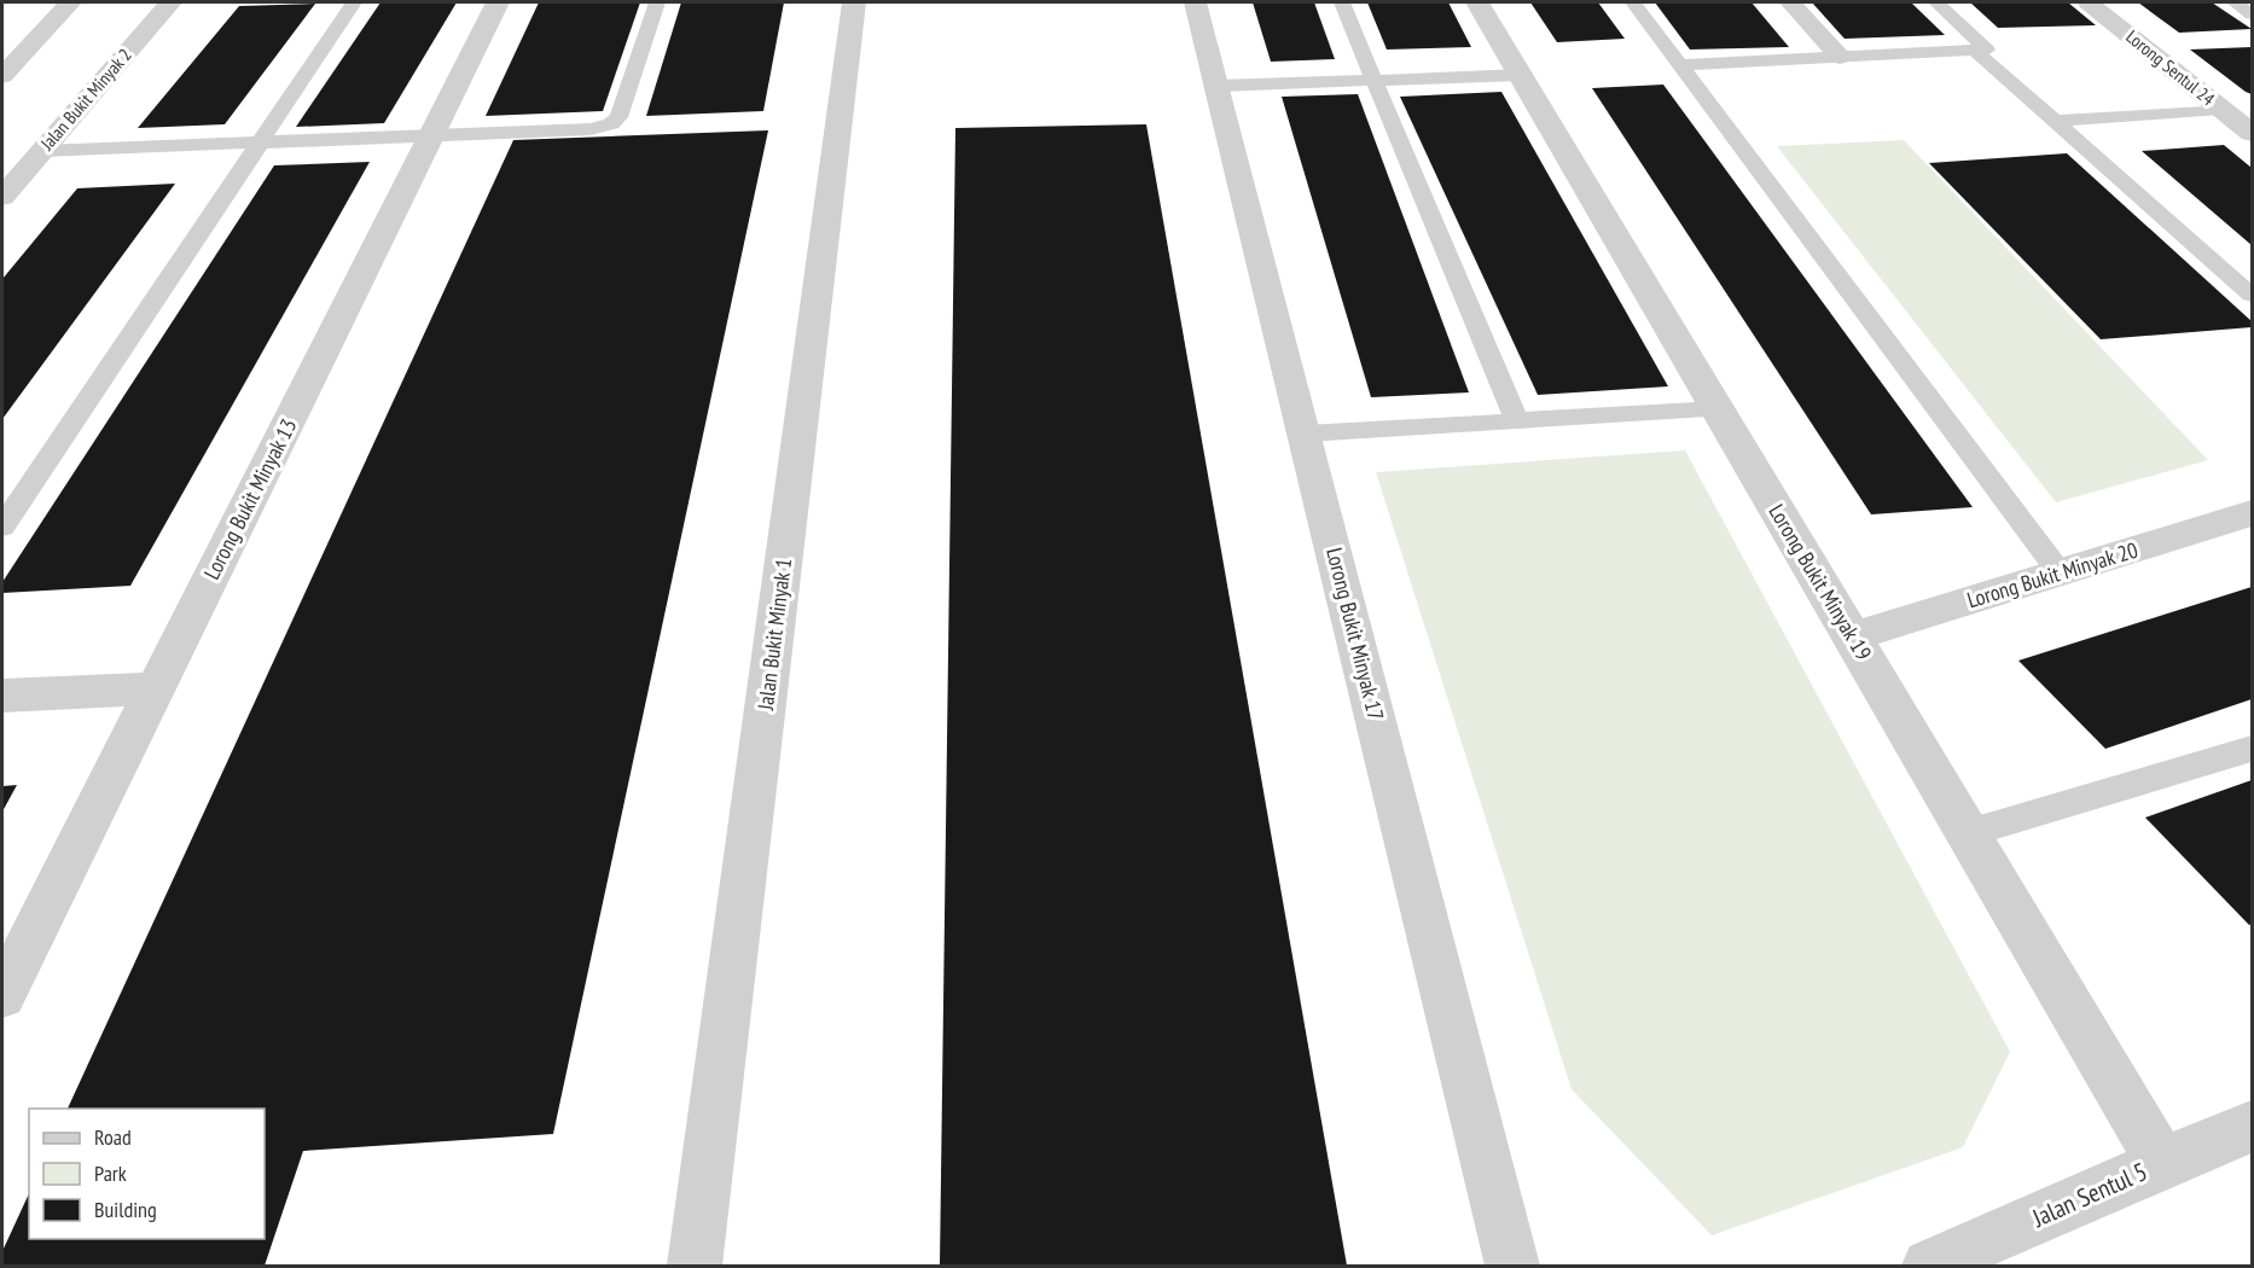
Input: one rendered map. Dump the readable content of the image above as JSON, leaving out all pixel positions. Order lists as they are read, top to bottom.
{
  "streets": {
    "street": [
      "Lorong Sentul 24",
      "Jalan Bukit Minyak 2",
      "Lorong Bukit Minyak 13",
      "Lorong Bukit Minyak 20",
      "Lorong Bukit Minyak 19",
      "Jalan Bukit Minyak 1",
      "Lorong Bukit Minyak 17",
      "Jalan Sentul 5"
    ]
  },
  "crossings": [
    ["Lorong Bukit Minyak 20", "Lorong Bukit Minyak 19"],
    ["Lorong Bukit Minyak 19", "Jalan Sentul 5"]
  ],
  "legend": ["Road", "Park", "Building"]
}
